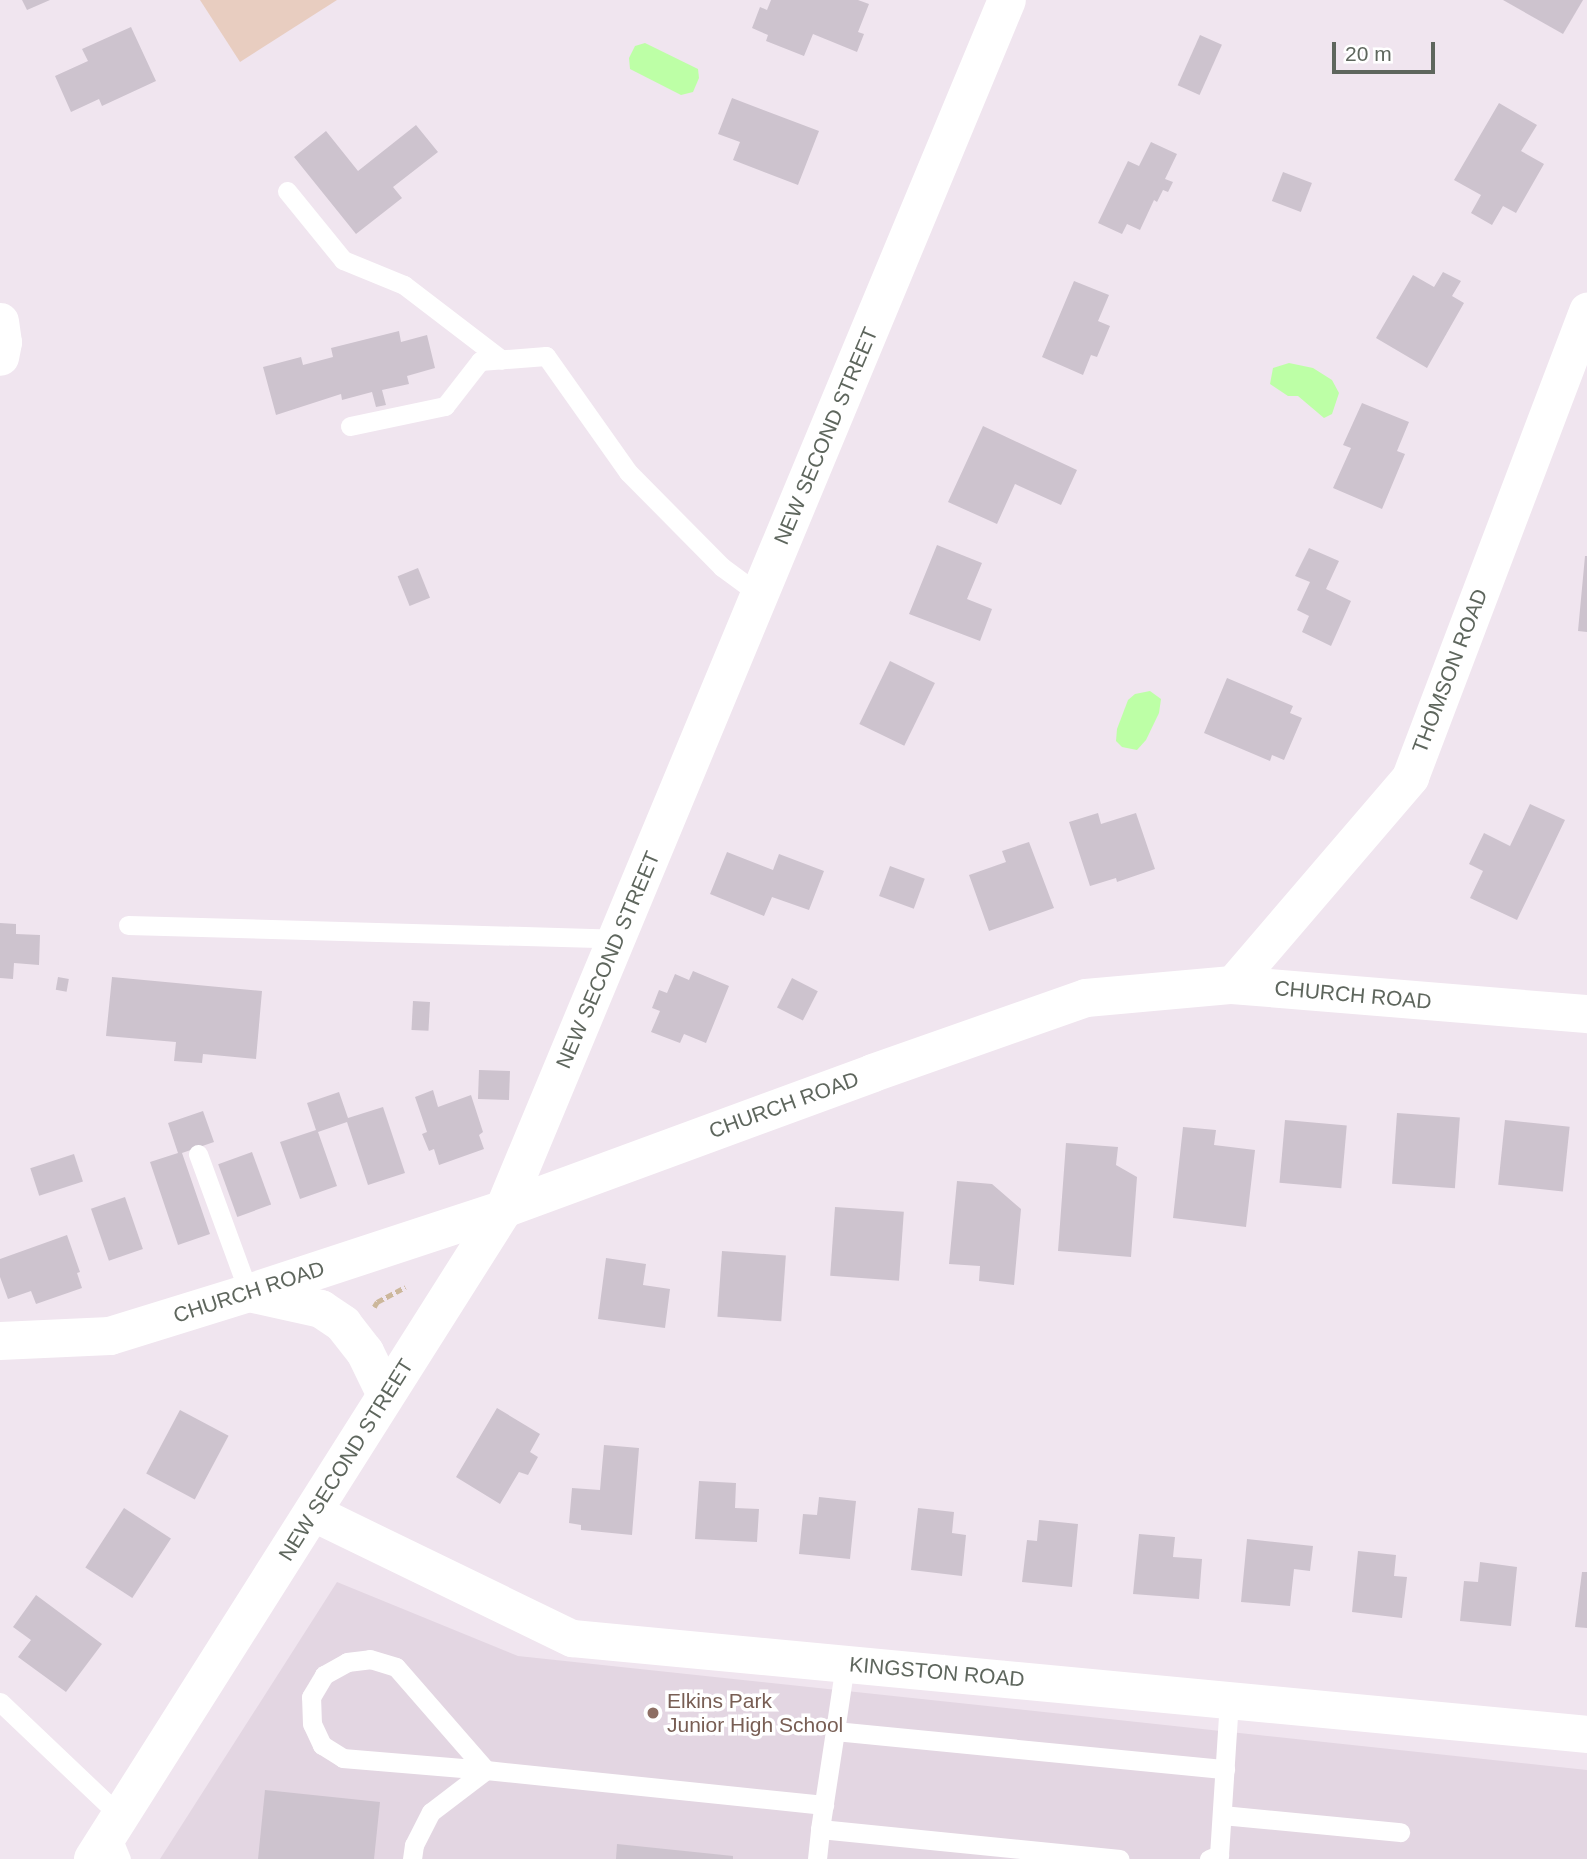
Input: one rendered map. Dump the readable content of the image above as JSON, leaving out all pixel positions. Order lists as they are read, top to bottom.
{
  "streets": {
    "street": [
      "NEW SECOND STREET",
      "THOMSON ROAD",
      "CHURCH ROAD",
      "KINGSTON ROAD"
    ]
  },
  "crossings": [
    ["NEW SECOND STREET", "CHURCH ROAD"],
    ["NEW SECOND STREET", "KINGSTON ROAD"],
    ["THOMSON ROAD", "CHURCH ROAD"]
  ],
  "places": ["Elkins Park Junior High School"],
  "scale_bar": "20 m"
}
